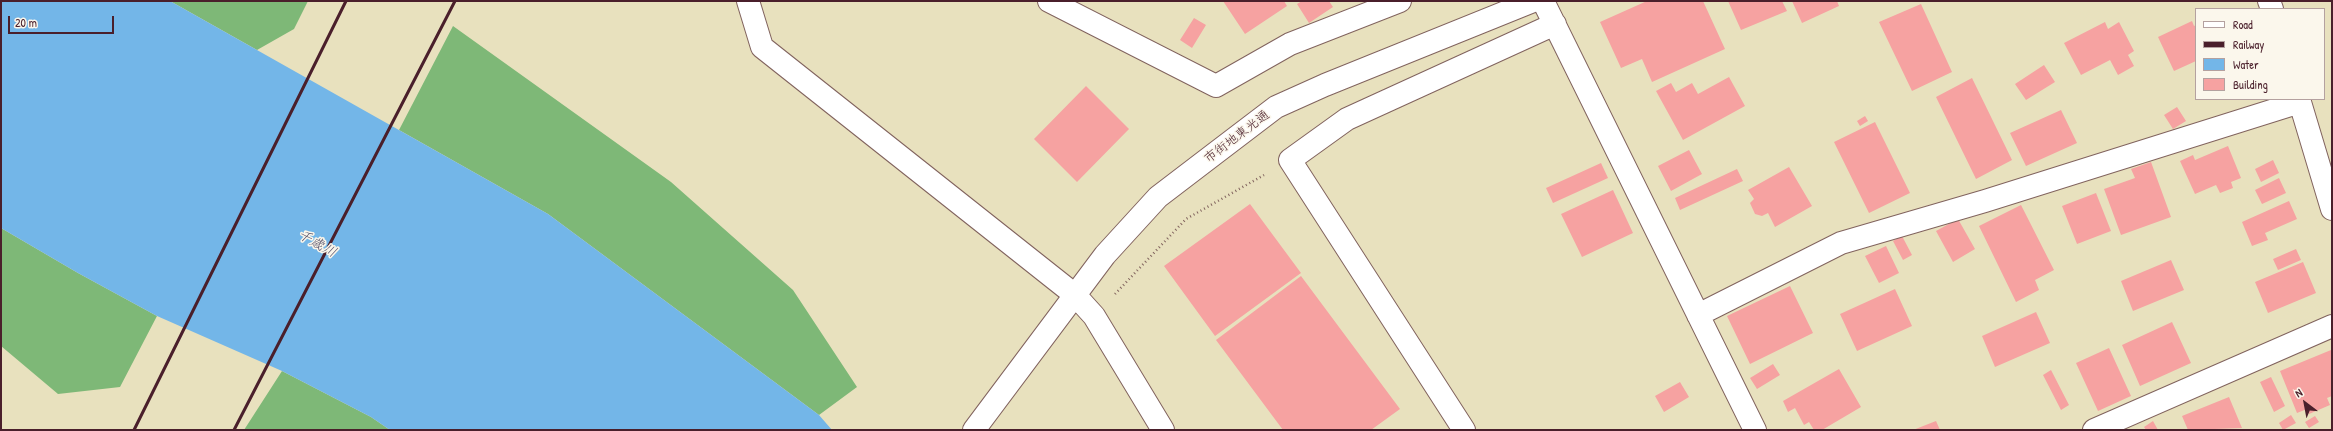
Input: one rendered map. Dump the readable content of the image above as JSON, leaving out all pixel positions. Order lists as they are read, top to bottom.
{
  "streets": {
    "street": ["市街地東光通"]
  },
  "water": ["千歳川"],
  "legend": [
    "Road",
    "Railway",
    "Water",
    "Building"
  ],
  "scale_bar": "20 m",
  "north": "top left"
}
